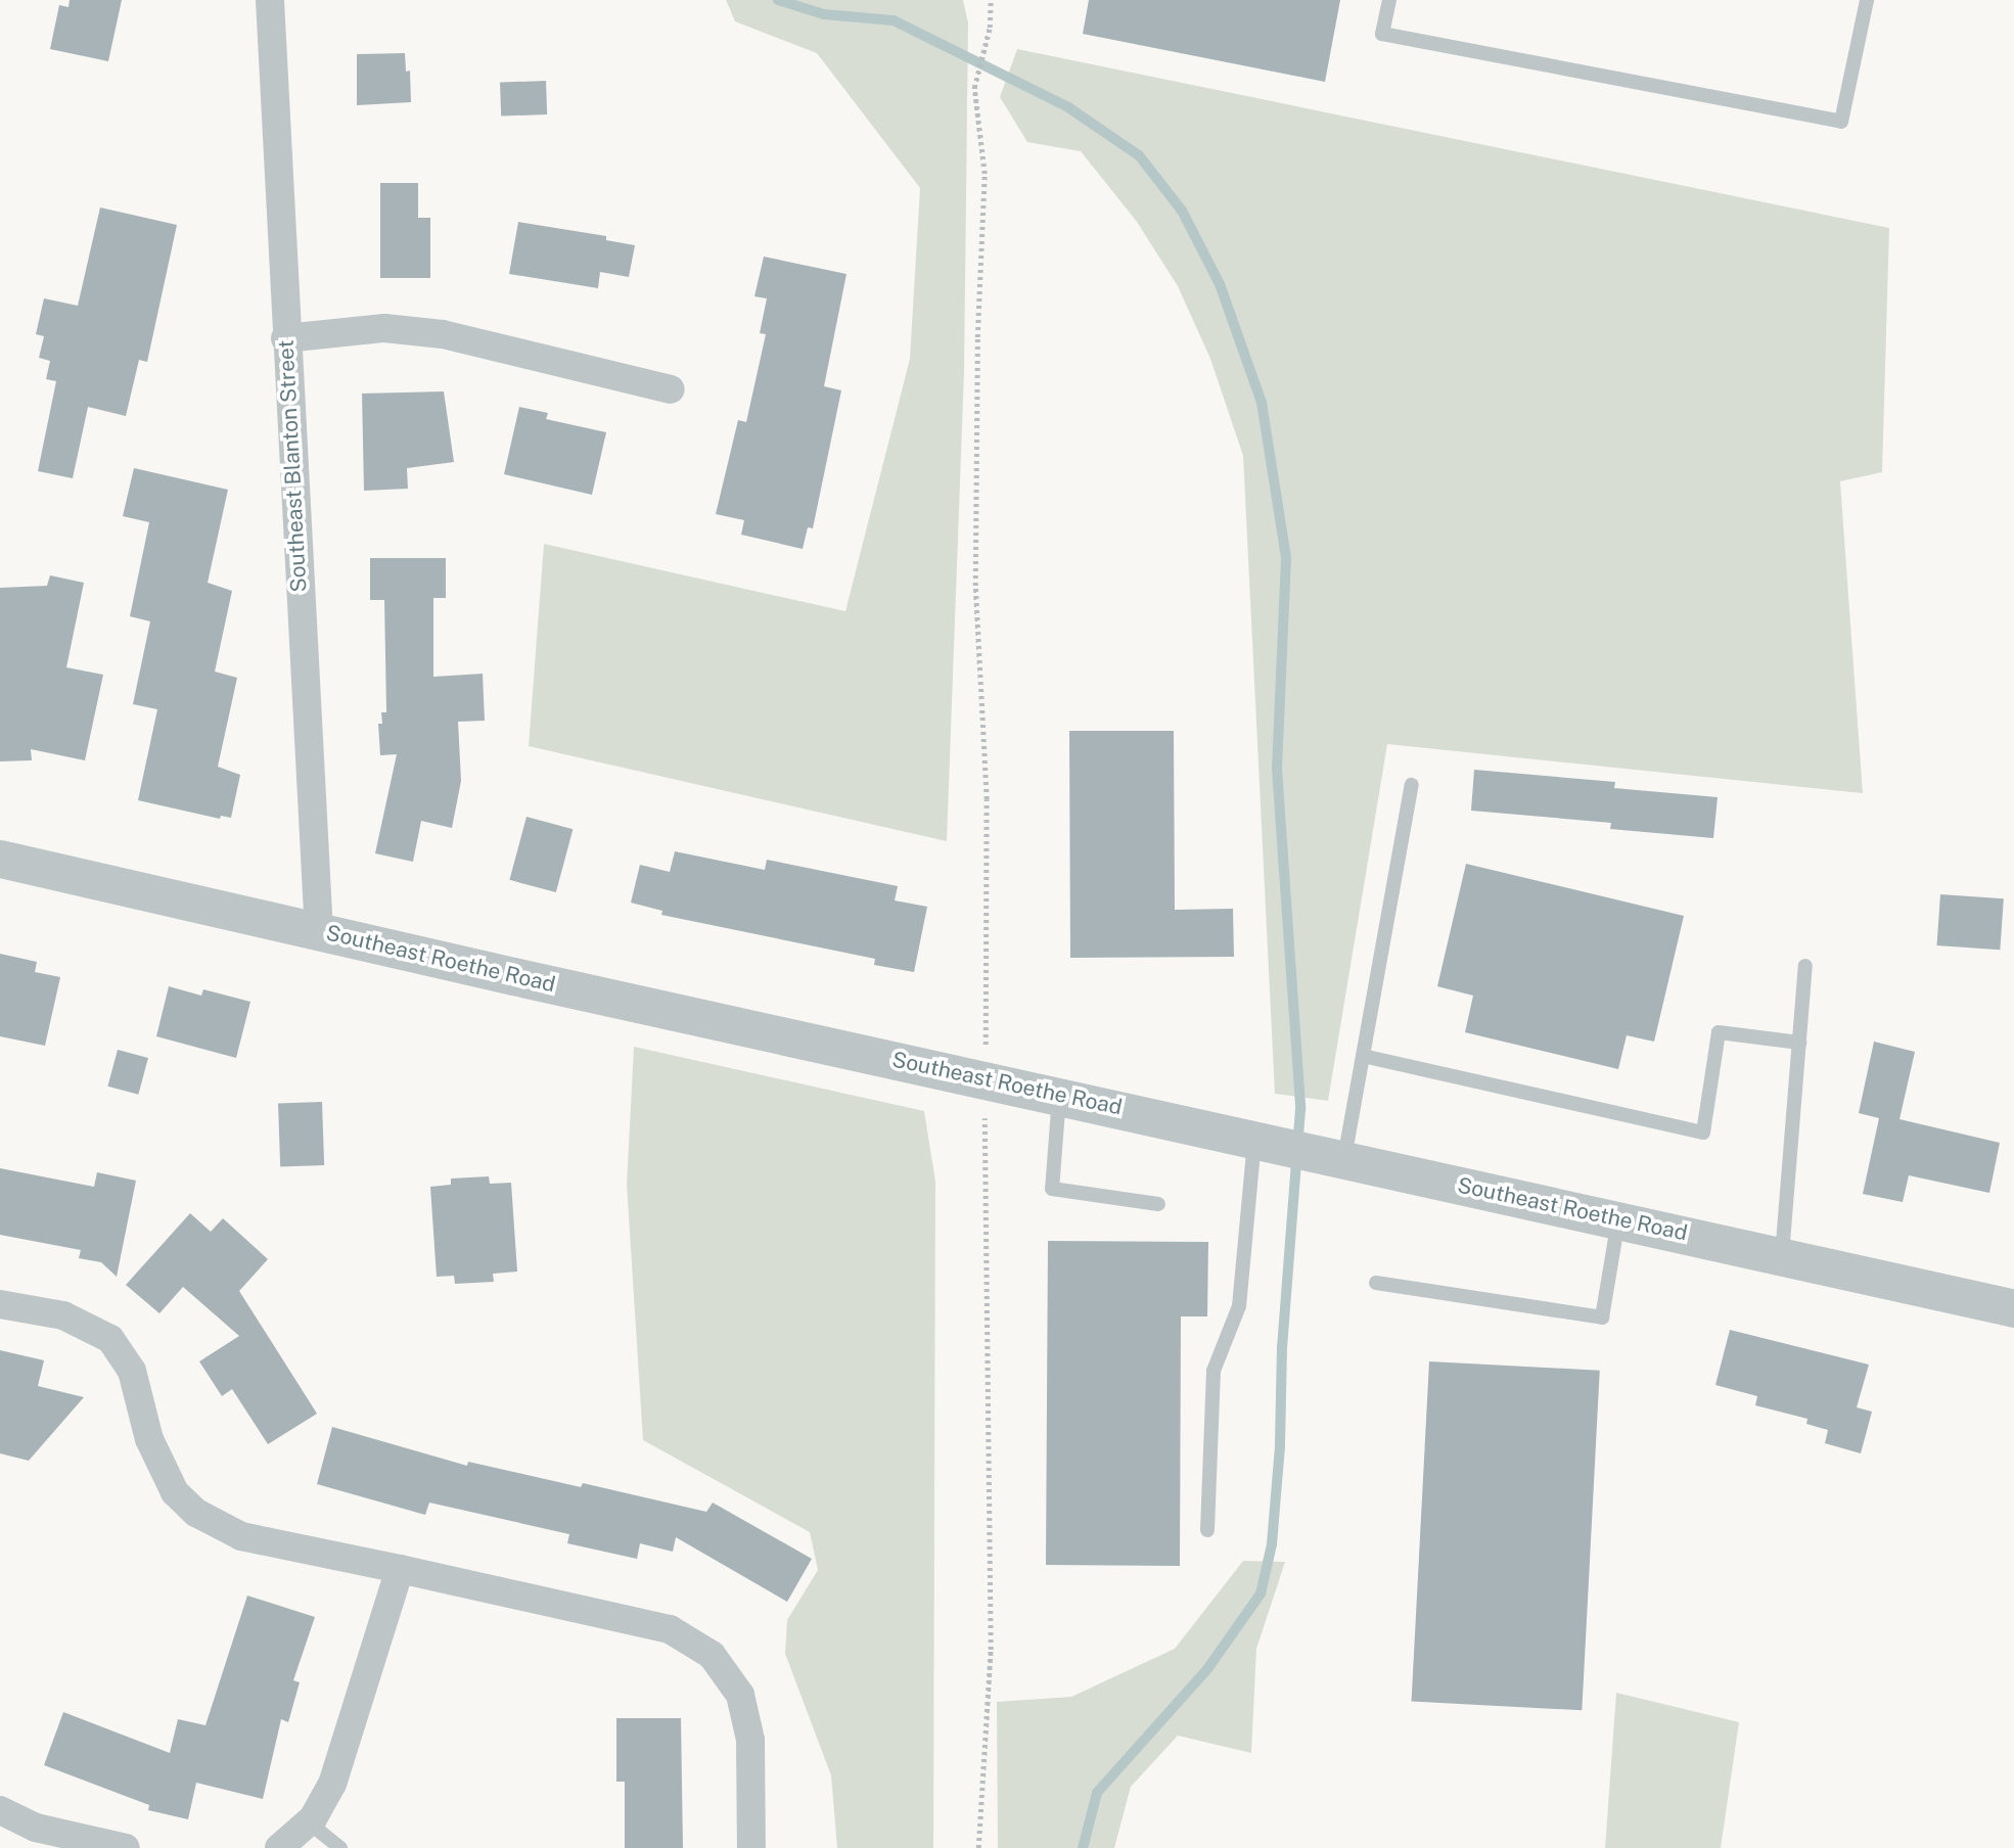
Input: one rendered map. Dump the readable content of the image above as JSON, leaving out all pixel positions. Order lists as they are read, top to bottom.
{
  "streets": {
    "street": ["Southeast Blanton Street", "Southeast Roethe Road"]
  },
  "crossings": [
    ["Southeast Blanton Street", "Southeast Roethe Road"]
  ]
}
